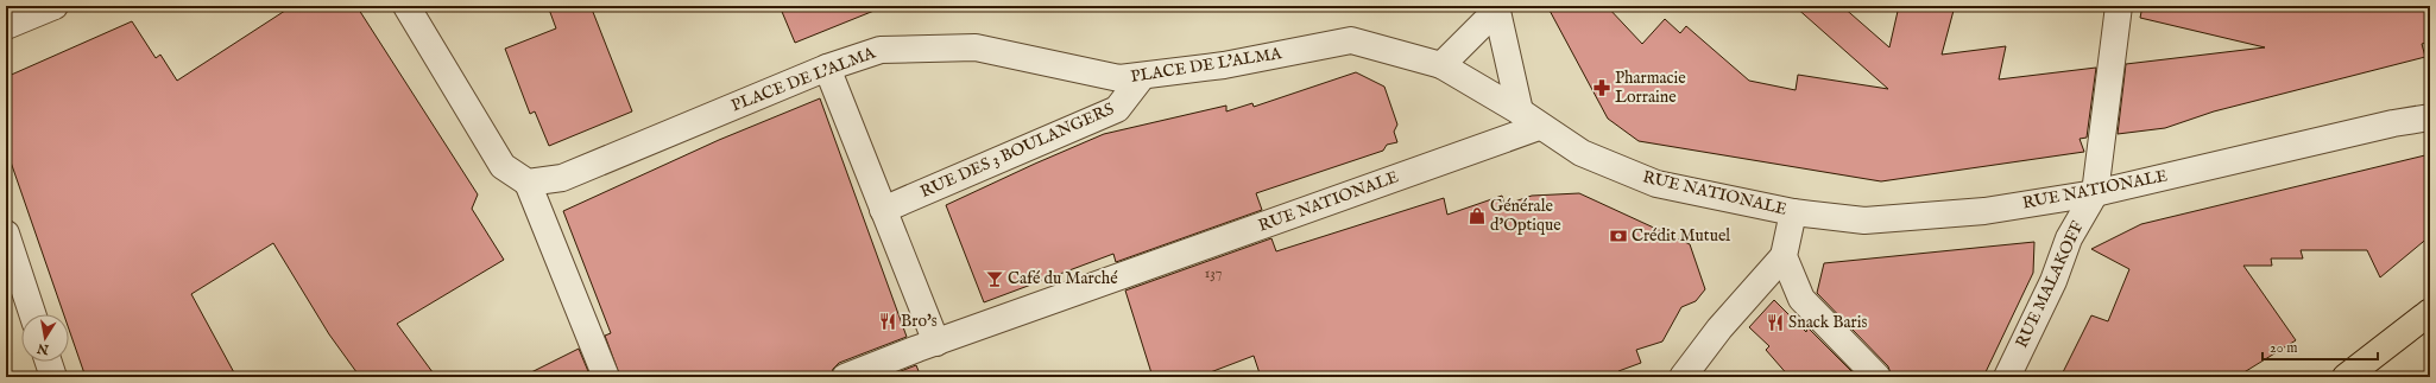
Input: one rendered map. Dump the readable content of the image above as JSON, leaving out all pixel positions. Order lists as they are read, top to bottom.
{
  "streets": {
    "street": [
      "PLACE DE L'ALMA",
      "RUE DES 3 BOULANGERS",
      "RUE NATIONALE",
      "RUE MALAKOFF"
    ]
  },
  "crossings": [
    ["PLACE DE L'ALMA", "RUE DES 3 BOULANGERS"],
    ["PLACE DE L'ALMA", "RUE NATIONALE"],
    ["RUE NATIONALE", "RUE MALAKOFF"]
  ],
  "places": {
    "pharmacy": ["Pharmacie Lorraine"],
    "shop": ["Générale d'Optique"],
    "bank": ["Crédit Mutuel"],
    "bar": ["Café du Marché"],
    "restaurant": ["Bro's", "Snack Baris"]
  },
  "house_numbers": ["137"],
  "scale_bar": "20 m",
  "north": "bottom"
}
